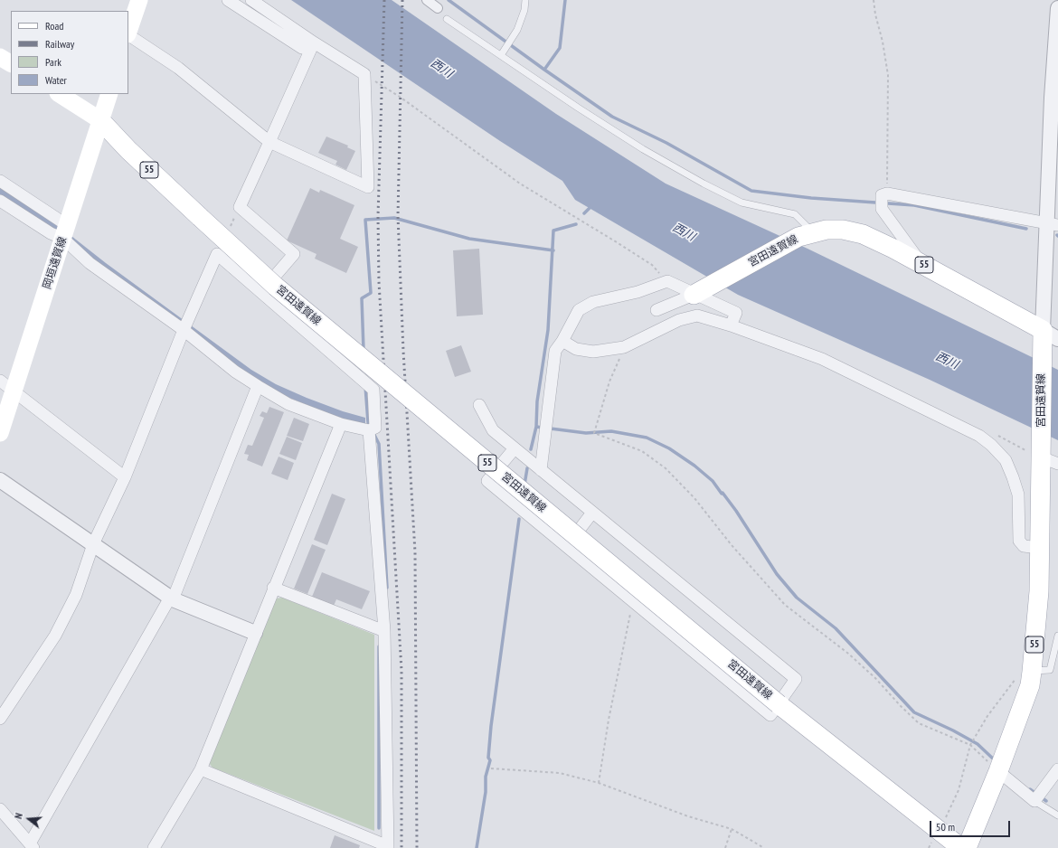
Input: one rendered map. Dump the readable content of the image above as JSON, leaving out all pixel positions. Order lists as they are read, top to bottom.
{
  "streets": {
    "main road": ["55", "宮田遠賀線", "岡垣遠賀線"]
  },
  "crossings": [
    ["宮田遠賀線", "岡垣遠賀線"]
  ],
  "water": ["西川"],
  "legend": [
    "Road",
    "Railway",
    "Park",
    "Water"
  ],
  "scale_bar": "50 m",
  "north": "left"
}
